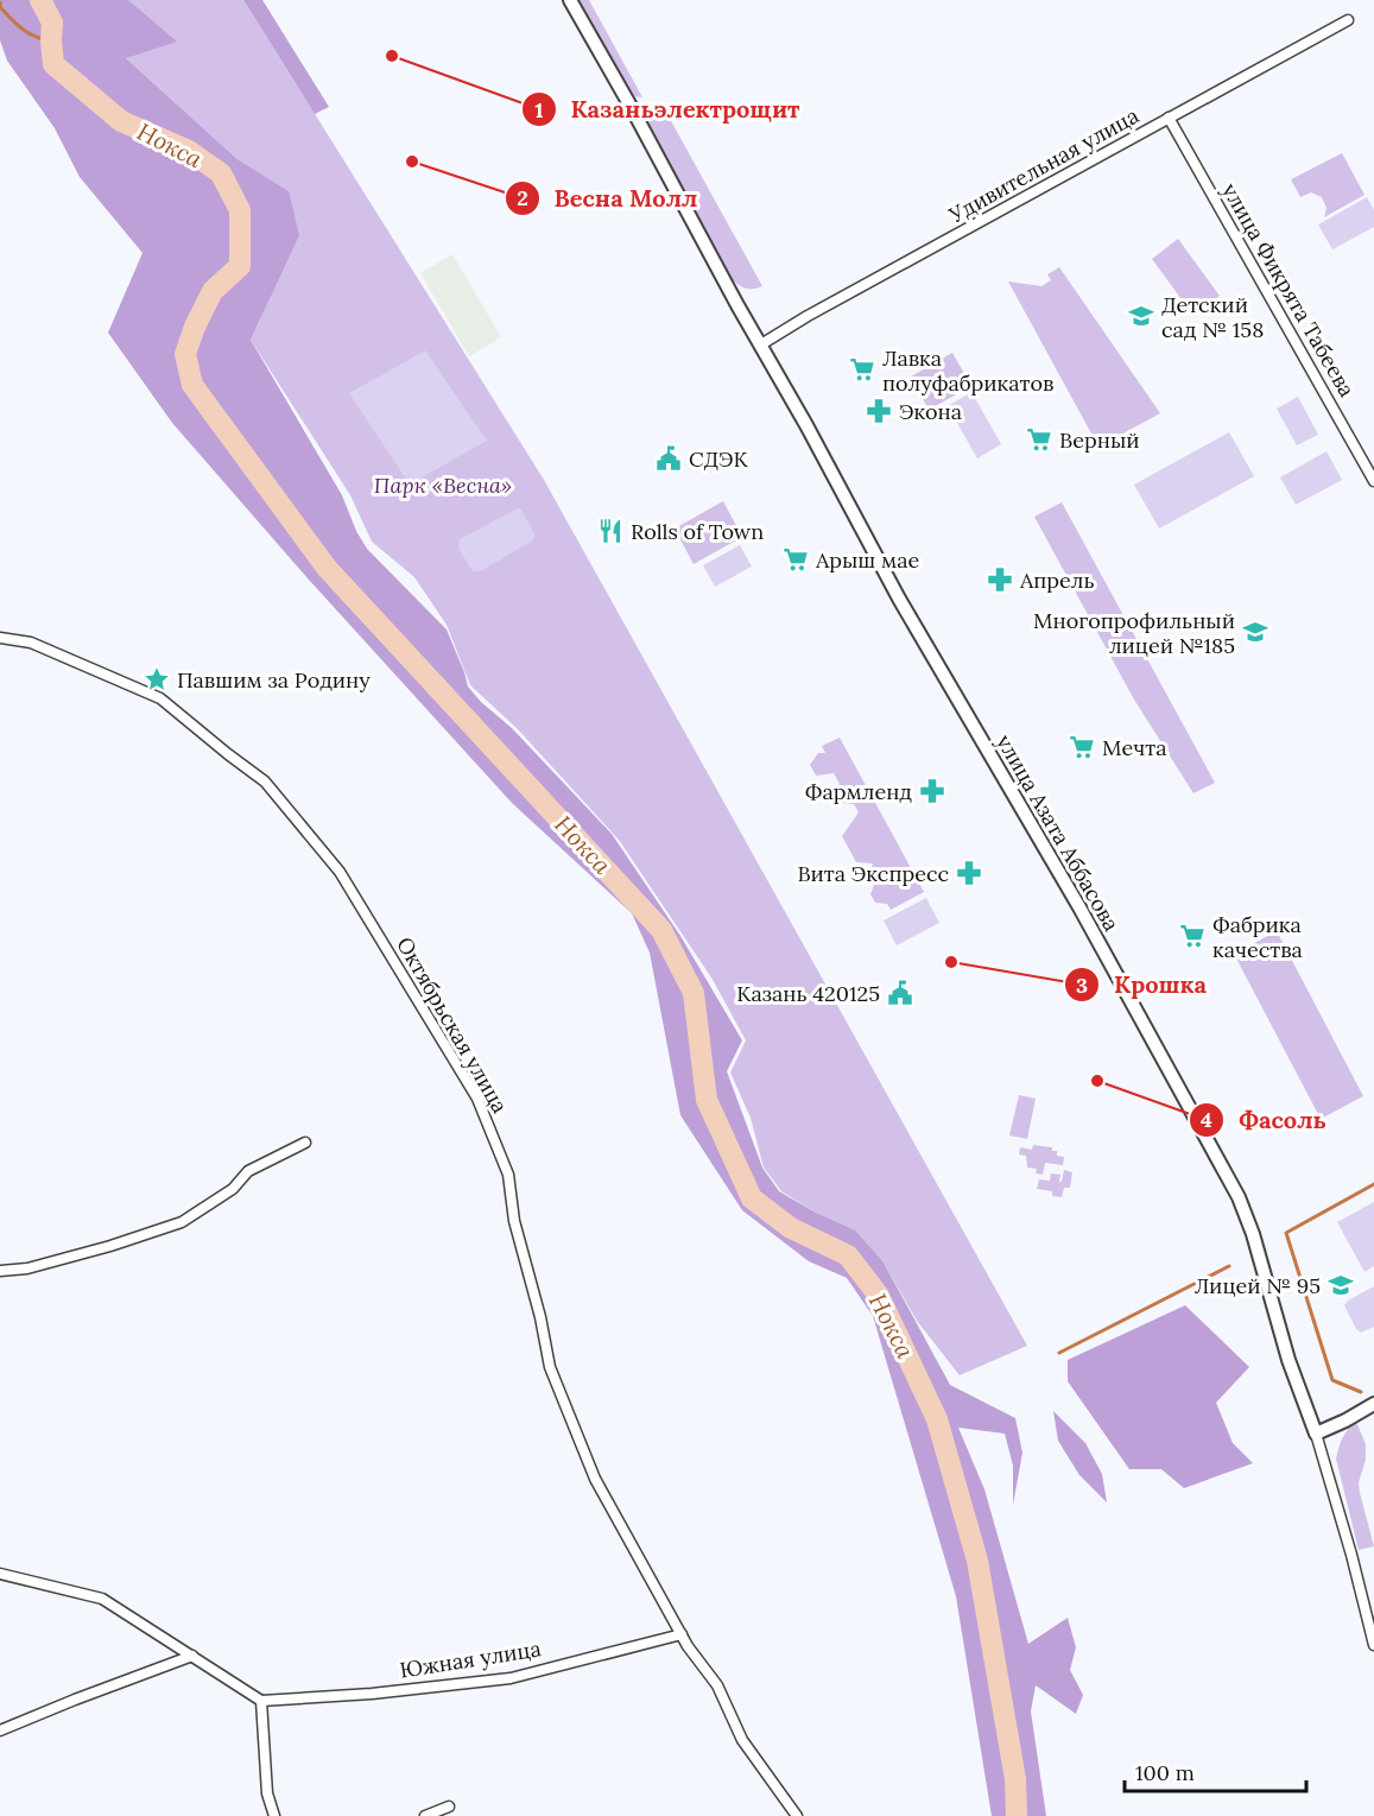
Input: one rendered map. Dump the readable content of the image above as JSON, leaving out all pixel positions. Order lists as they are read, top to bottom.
{
  "streets": {
    "street": [
      "Удивительная улица",
      "улица Фикрята Табеева",
      "улица Азата Аббасова",
      "Октябрьская улица",
      "Южная улица"
    ]
  },
  "crossings": [
    ["Удивительная улица", "улица Фикрята Табеева"],
    ["Удивительная улица", "улица Азата Аббасова"],
    ["Октябрьская улица", "Южная улица"]
  ],
  "water": ["Нокса"],
  "parks": ["Парк «Весна»"],
  "places": {
    "other": [
      "Казаньэлектрощит",
      "Весна Молл",
      "Крошка",
      "Фасоль"
    ],
    "school or university": ["Детский сад № 158", "Многопрофильный лицей №185", "Лицей № 95"],
    "supermarket": [
      "Лавка полуфабрикатов",
      "Верный",
      "Арыш мае",
      "Мечта",
      "Фабрика качества"
    ],
    "pharmacy": [
      "Экона",
      "Апрель",
      "Фармленд",
      "Вита Экспресс"
    ],
    "public building": ["СДЭК", "Казань 420125"],
    "restaurant": ["Rolls of Town"],
    "place": ["Павшим за Родину"]
  },
  "scale_bar": "100 m"
}
